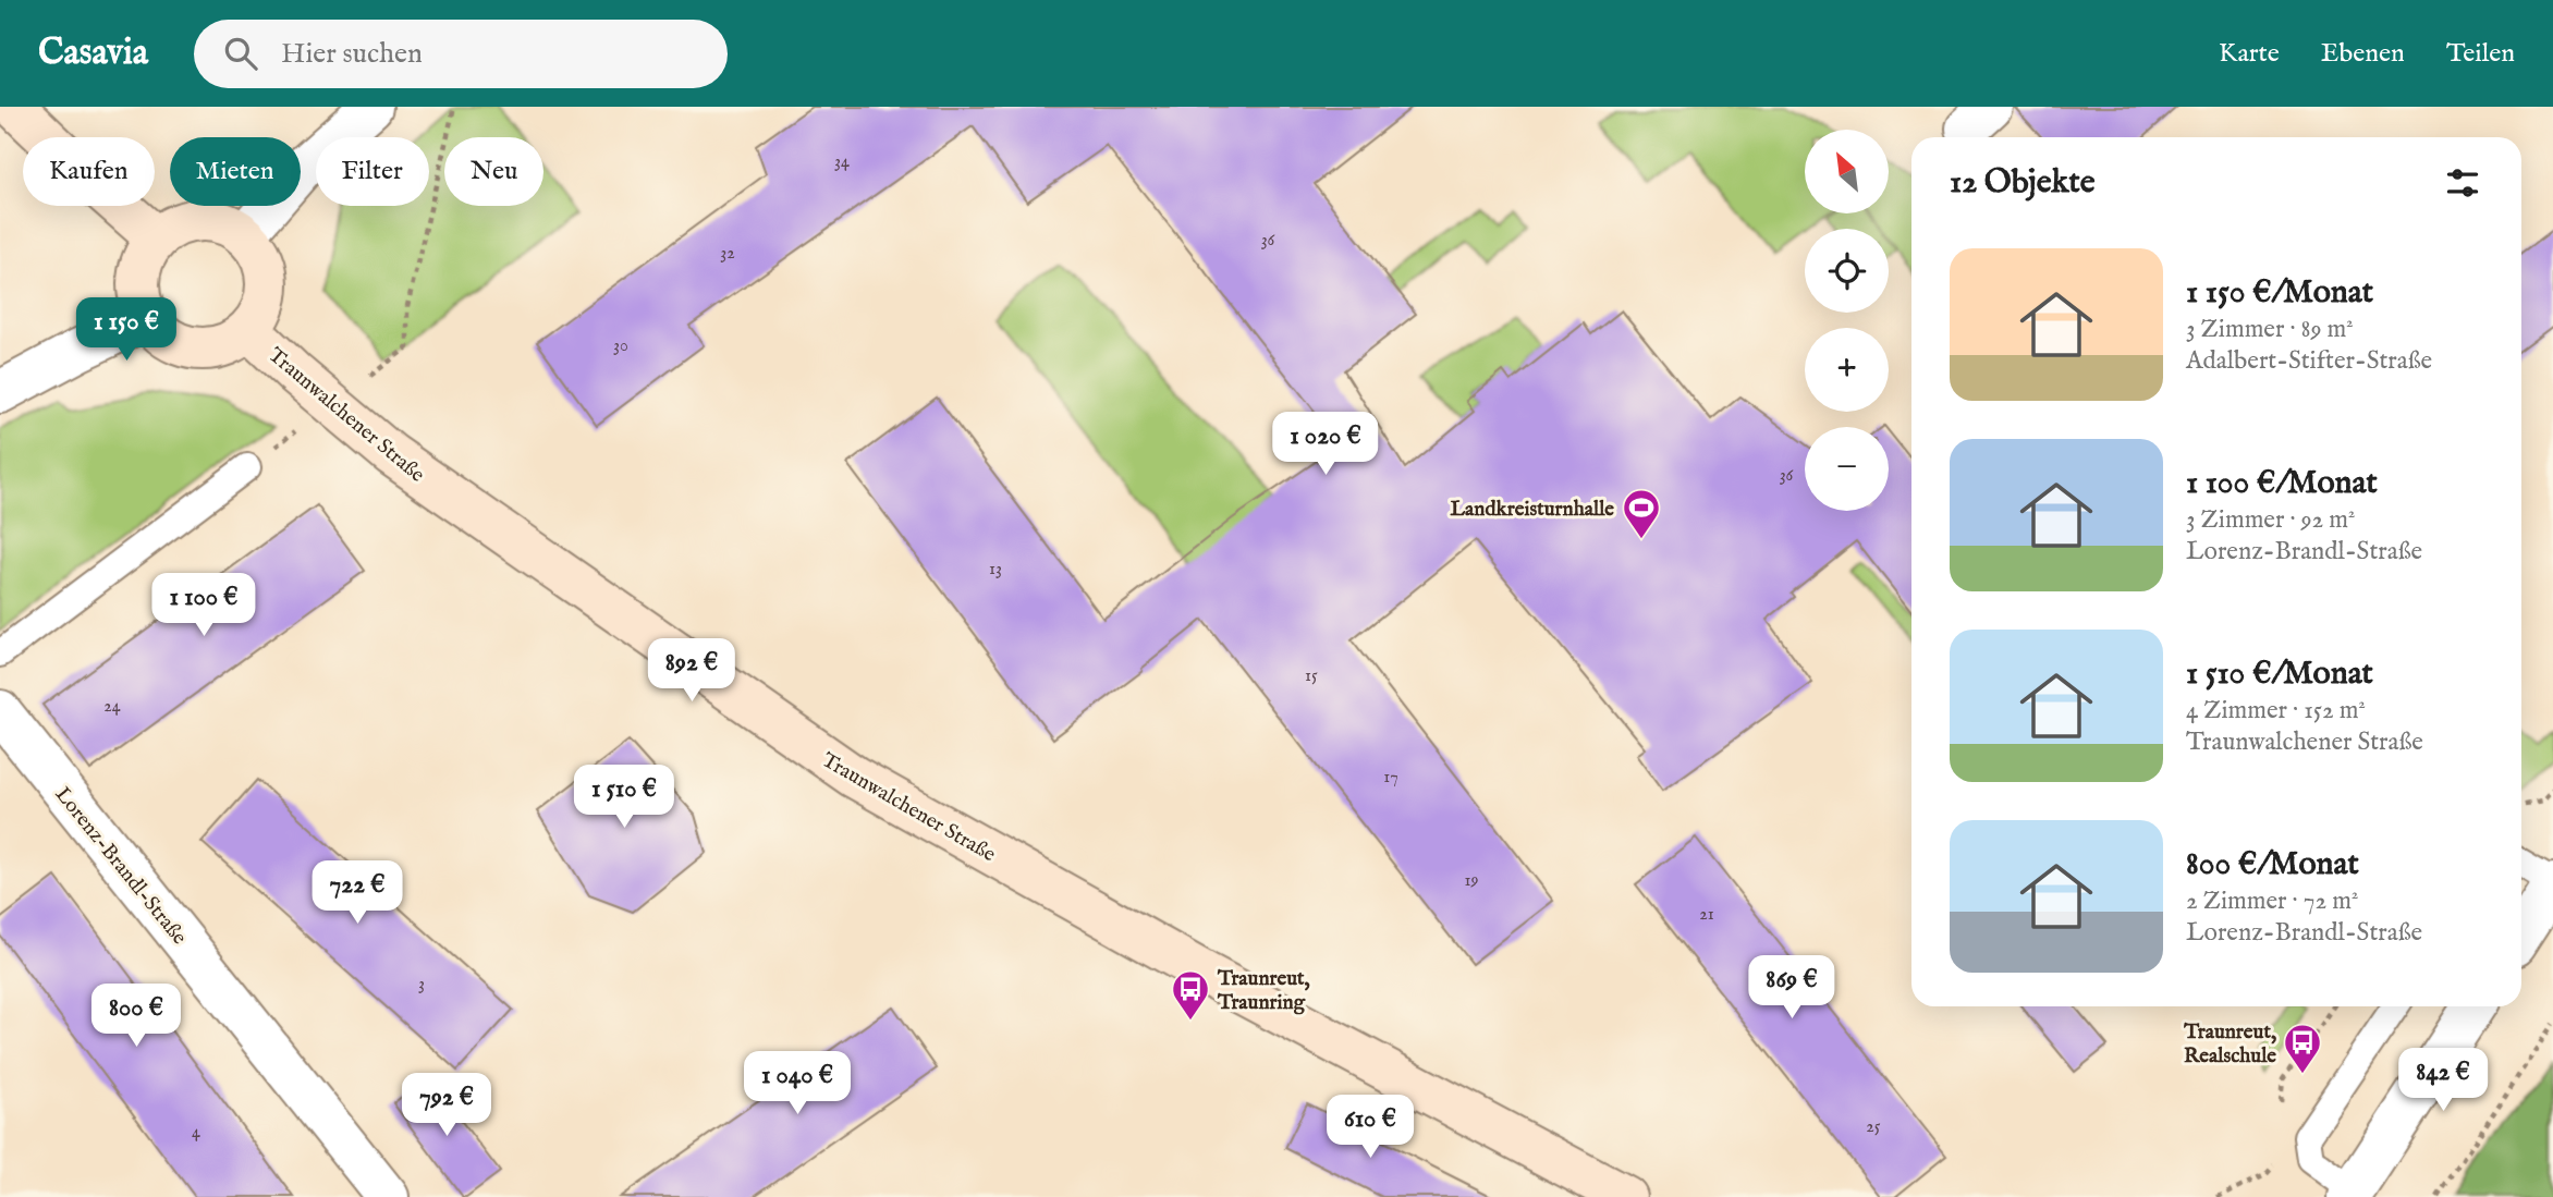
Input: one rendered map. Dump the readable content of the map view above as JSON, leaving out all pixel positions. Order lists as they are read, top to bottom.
{
  "streets": {
    "main road": ["Traunwalchener Straße"],
    "street": ["Lorenz-Brandl-Straße"]
  },
  "places": {
    "sports": ["Landkreisturnhalle"],
    "bus stop": ["Traunreut, Traunring", "Traunreut, Realschule"]
  },
  "house_numbers": [
    "34",
    "36",
    "32",
    "30",
    "36",
    "13",
    "15",
    "24",
    "17",
    "19",
    "21",
    "3",
    "25",
    "4"
  ],
  "north": "top left",
  "page": {
    "header": "Casavia",
    "search": "Hier suchen",
    "nav": ["Karte", "Ebenen", "Teilen"],
    "map_buttons": ["+", "−"],
    "chip": [
      "Kaufen",
      "Mieten",
      "Filter",
      "Neu"
    ],
    "heading": "12 Objekte",
    "list": [
      {
        "name": "1 150 €/Monat",
        "note": "3 Zimmer · 89 m² · Adalbert-Stifter-Straße"
      },
      {
        "name": "1 100 €/Monat",
        "note": "3 Zimmer · 92 m² · Lorenz-Brandl-Straße"
      },
      {
        "name": "1 510 €/Monat",
        "note": "4 Zimmer · 152 m² · Traunwalchener Straße"
      },
      {
        "name": "800 €/Monat",
        "note": "2 Zimmer · 72 m² · Lorenz-Brandl-Straße"
      }
    ],
    "price": [
      "1 150 €",
      "1 020 €",
      "1 100 €",
      "892 €",
      "1 510 €",
      "722 €",
      "869 €",
      "800 €",
      "842 €",
      "1 040 €",
      "792 €",
      "610 €"
    ]
  }
}
